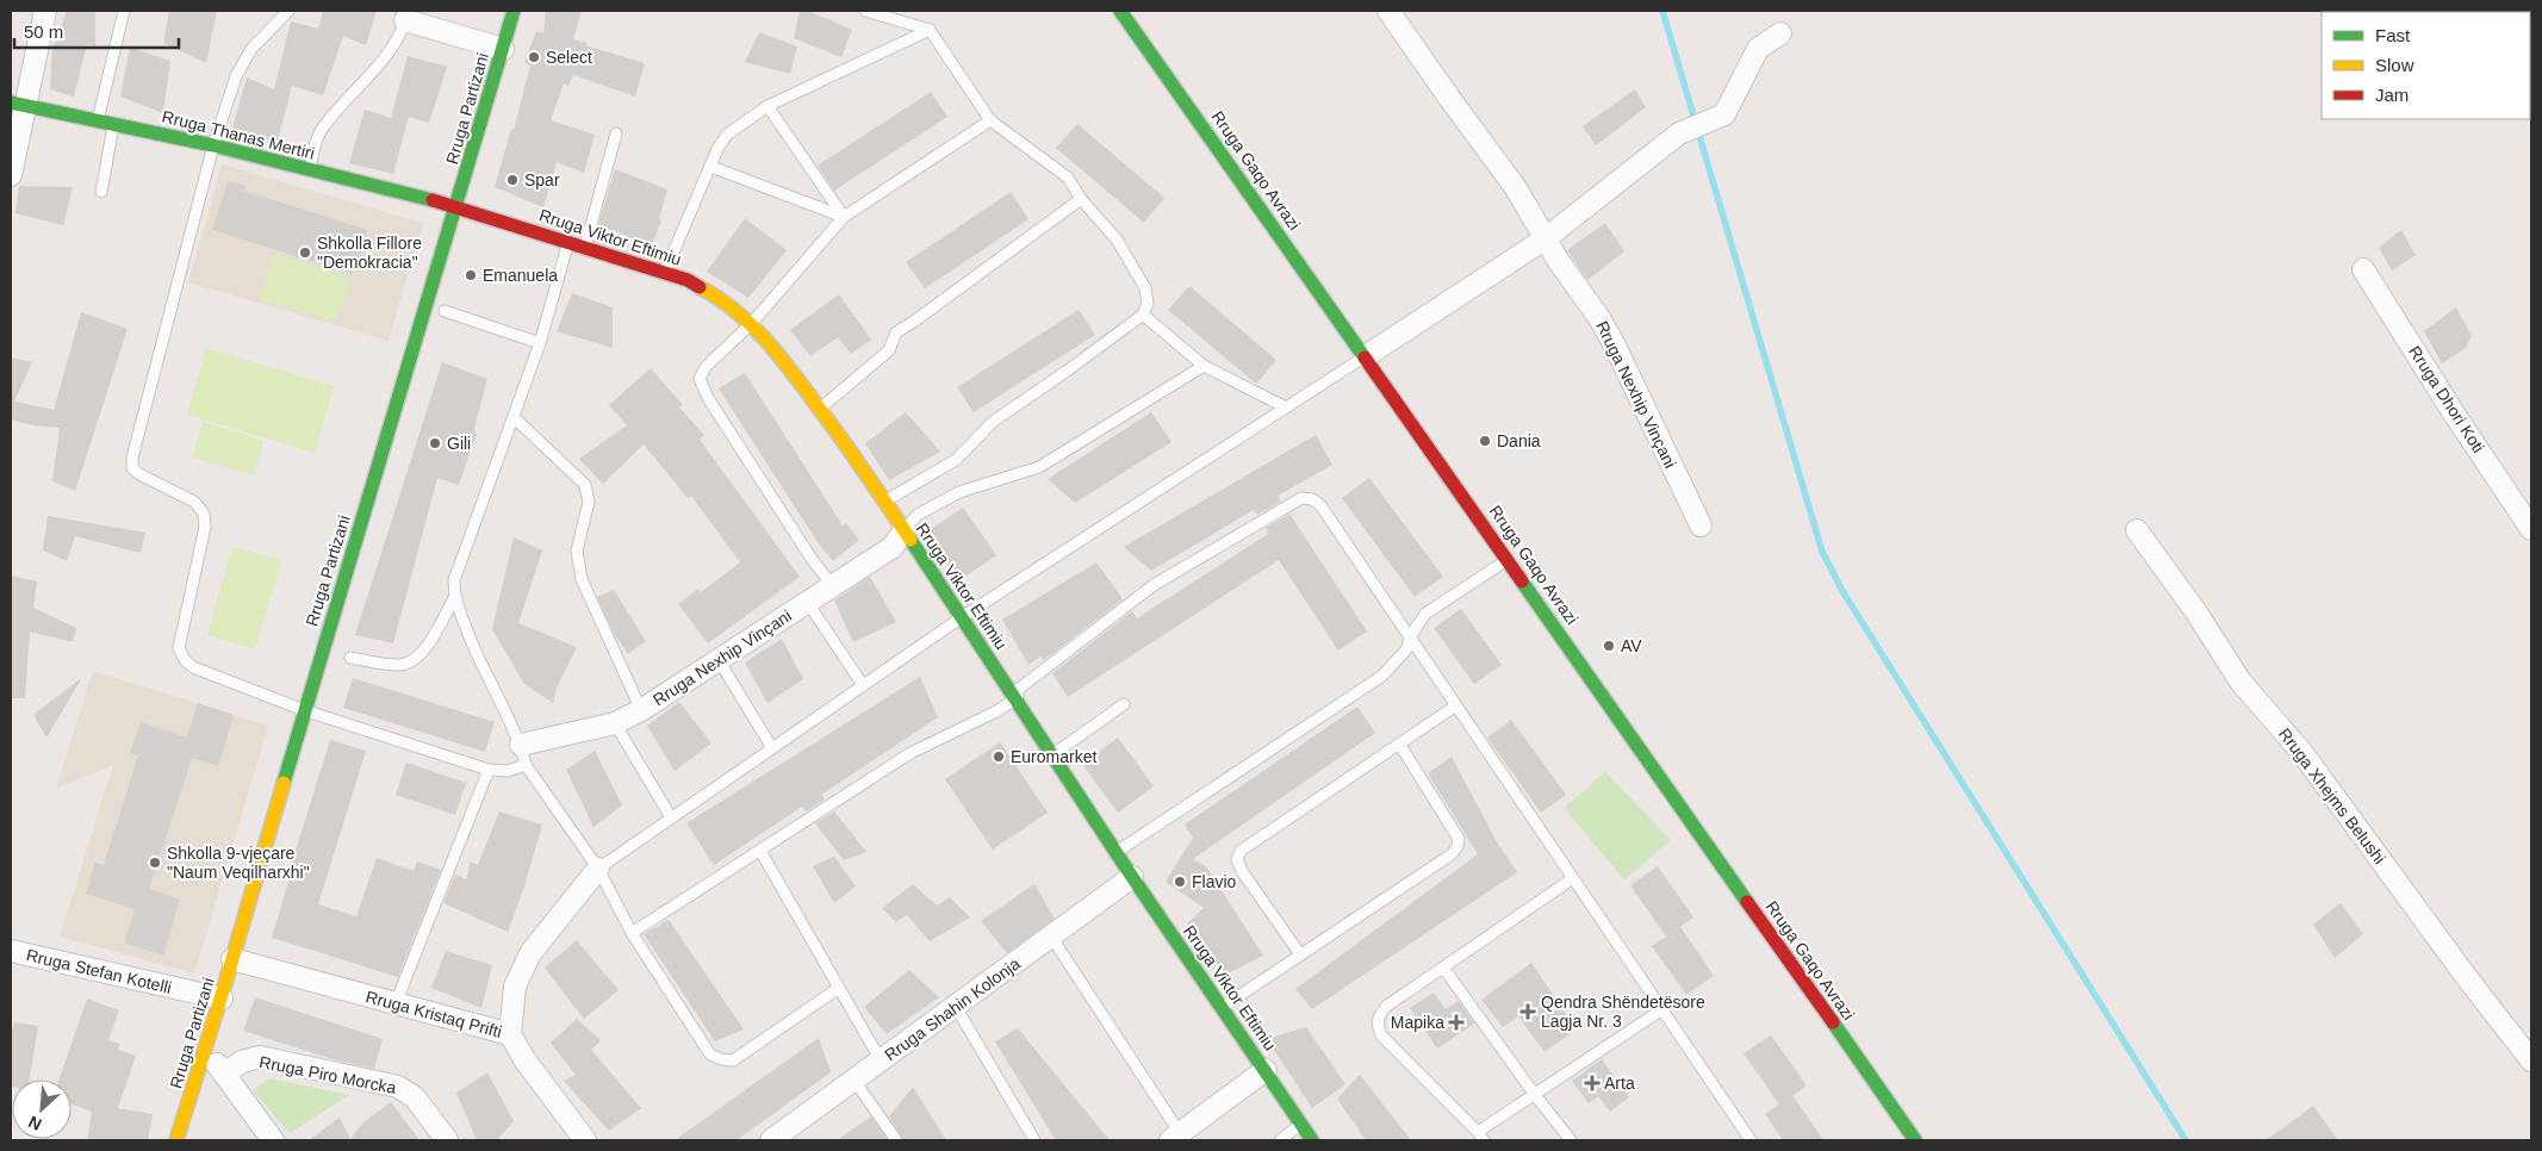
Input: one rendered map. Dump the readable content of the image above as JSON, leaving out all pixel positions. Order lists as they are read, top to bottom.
{
  "streets": {
    "street": [
      "Rruga Partizani",
      "Rruga Thanas Mertiri",
      "Rruga Gaqo Avrazi",
      "Rruga Viktor Eftimiu",
      "Rruga Nexhip Vinçani",
      "Rruga Dhori Koti",
      "Rruga Xhejms Belushi",
      "Rruga Stefan Kotelli",
      "Rruga Shahin Kolonja",
      "Rruga Kristaq Prifti",
      "Rruga Piro Morcka"
    ]
  },
  "crossings": [
    ["Rruga Partizani", "Rruga Thanas Mertiri"],
    ["Rruga Partizani", "Rruga Viktor Eftimiu"],
    ["Rruga Partizani", "Rruga Stefan Kotelli"],
    ["Rruga Partizani", "Rruga Kristaq Prifti"],
    ["Rruga Thanas Mertiri", "Rruga Viktor Eftimiu"],
    ["Rruga Viktor Eftimiu", "Rruga Nexhip Vinçani"],
    ["Rruga Viktor Eftimiu", "Rruga Shahin Kolonja"]
  ],
  "places": {
    "other": [
      "Select",
      "Spar",
      "Shkolla Fillore \"Demokracia\"",
      "Emanuela",
      "Dania",
      "Gili",
      "AV",
      "Euromarket",
      "Shkolla 9-vjeçare \"Naum Veqilharxhi\"",
      "Flavio"
    ],
    "health": ["Qendra Shëndetësore Lagja Nr. 3", "Mapika", "Arta"]
  },
  "legend": ["Fast", "Slow", "Jam"],
  "scale_bar": "50 m",
  "north": "bottom left"
}
